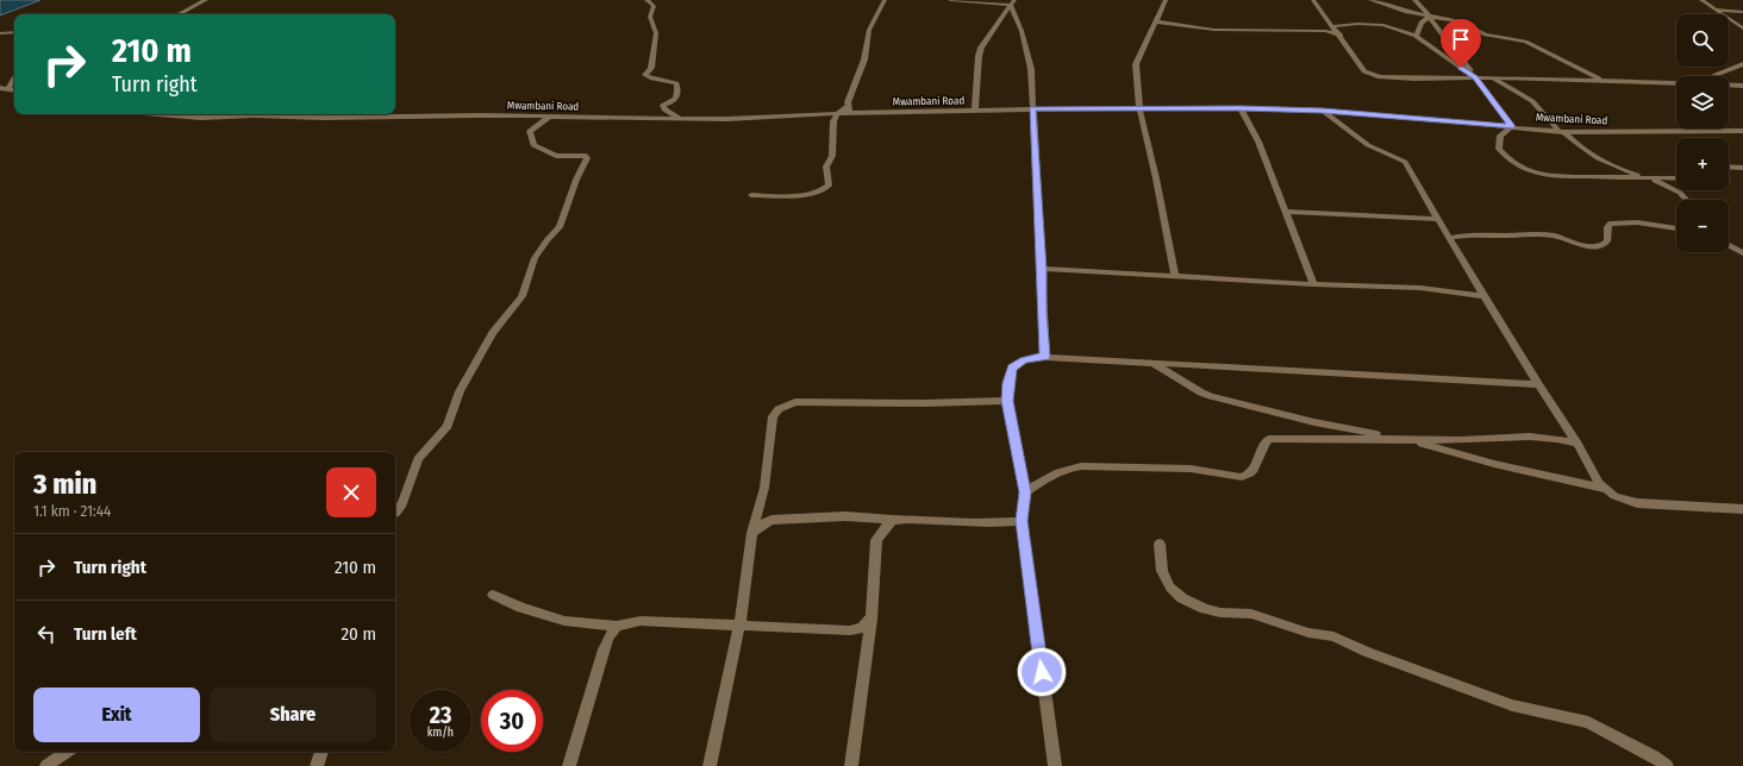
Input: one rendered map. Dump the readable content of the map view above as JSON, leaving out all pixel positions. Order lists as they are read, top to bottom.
{
  "streets": {
    "street": ["Mwambani Road"]
  },
  "page": {
    "map_buttons": ["+", "−"],
    "turn": ["210 m", "Turn right"],
    "heading": ["3 min", "1.1 km · 21:44"],
    "list": [
      {
        "name": "Turn right",
        "value": "210 m"
      },
      {
        "name": "Turn left",
        "value": "20 m"
      }
    ],
    "buttons": ["Exit", "Share"],
    "speed": "23 km/h",
    "limit": "30"
  }
}
